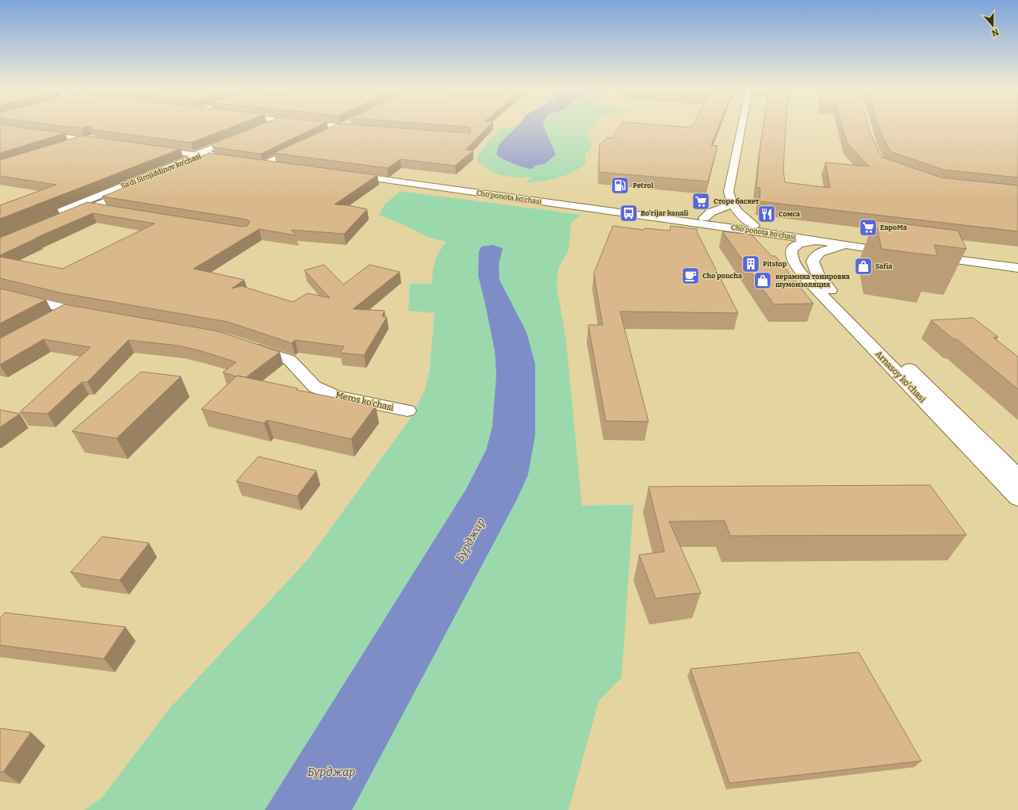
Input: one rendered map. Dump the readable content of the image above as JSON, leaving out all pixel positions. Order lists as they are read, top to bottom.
{
  "streets": {
    "street": [
      "Sa'di Sirojiddinov ko'chasi",
      "Cho'ponota ko'chasi",
      "Arnasoy ko'chasi",
      "Meros ko'chasi"
    ]
  },
  "crossings": [
    ["Cho'ponota ko'chasi", "Arnasoy ko'chasi"]
  ],
  "water": ["Бурджар"],
  "places": {
    "fuel station": ["Petrol"],
    "supermarket": ["Сторе баскет", "ЕвроМа"],
    "bus stop": ["Bo'rijar kanali"],
    "restaurant": ["Сомса"],
    "building": ["Pitstop"],
    "shop": ["Safia", "керамика тонировка шyмоизоляция"],
    "cafe": ["Choʻponcha"]
  },
  "north": "bottom"
}
